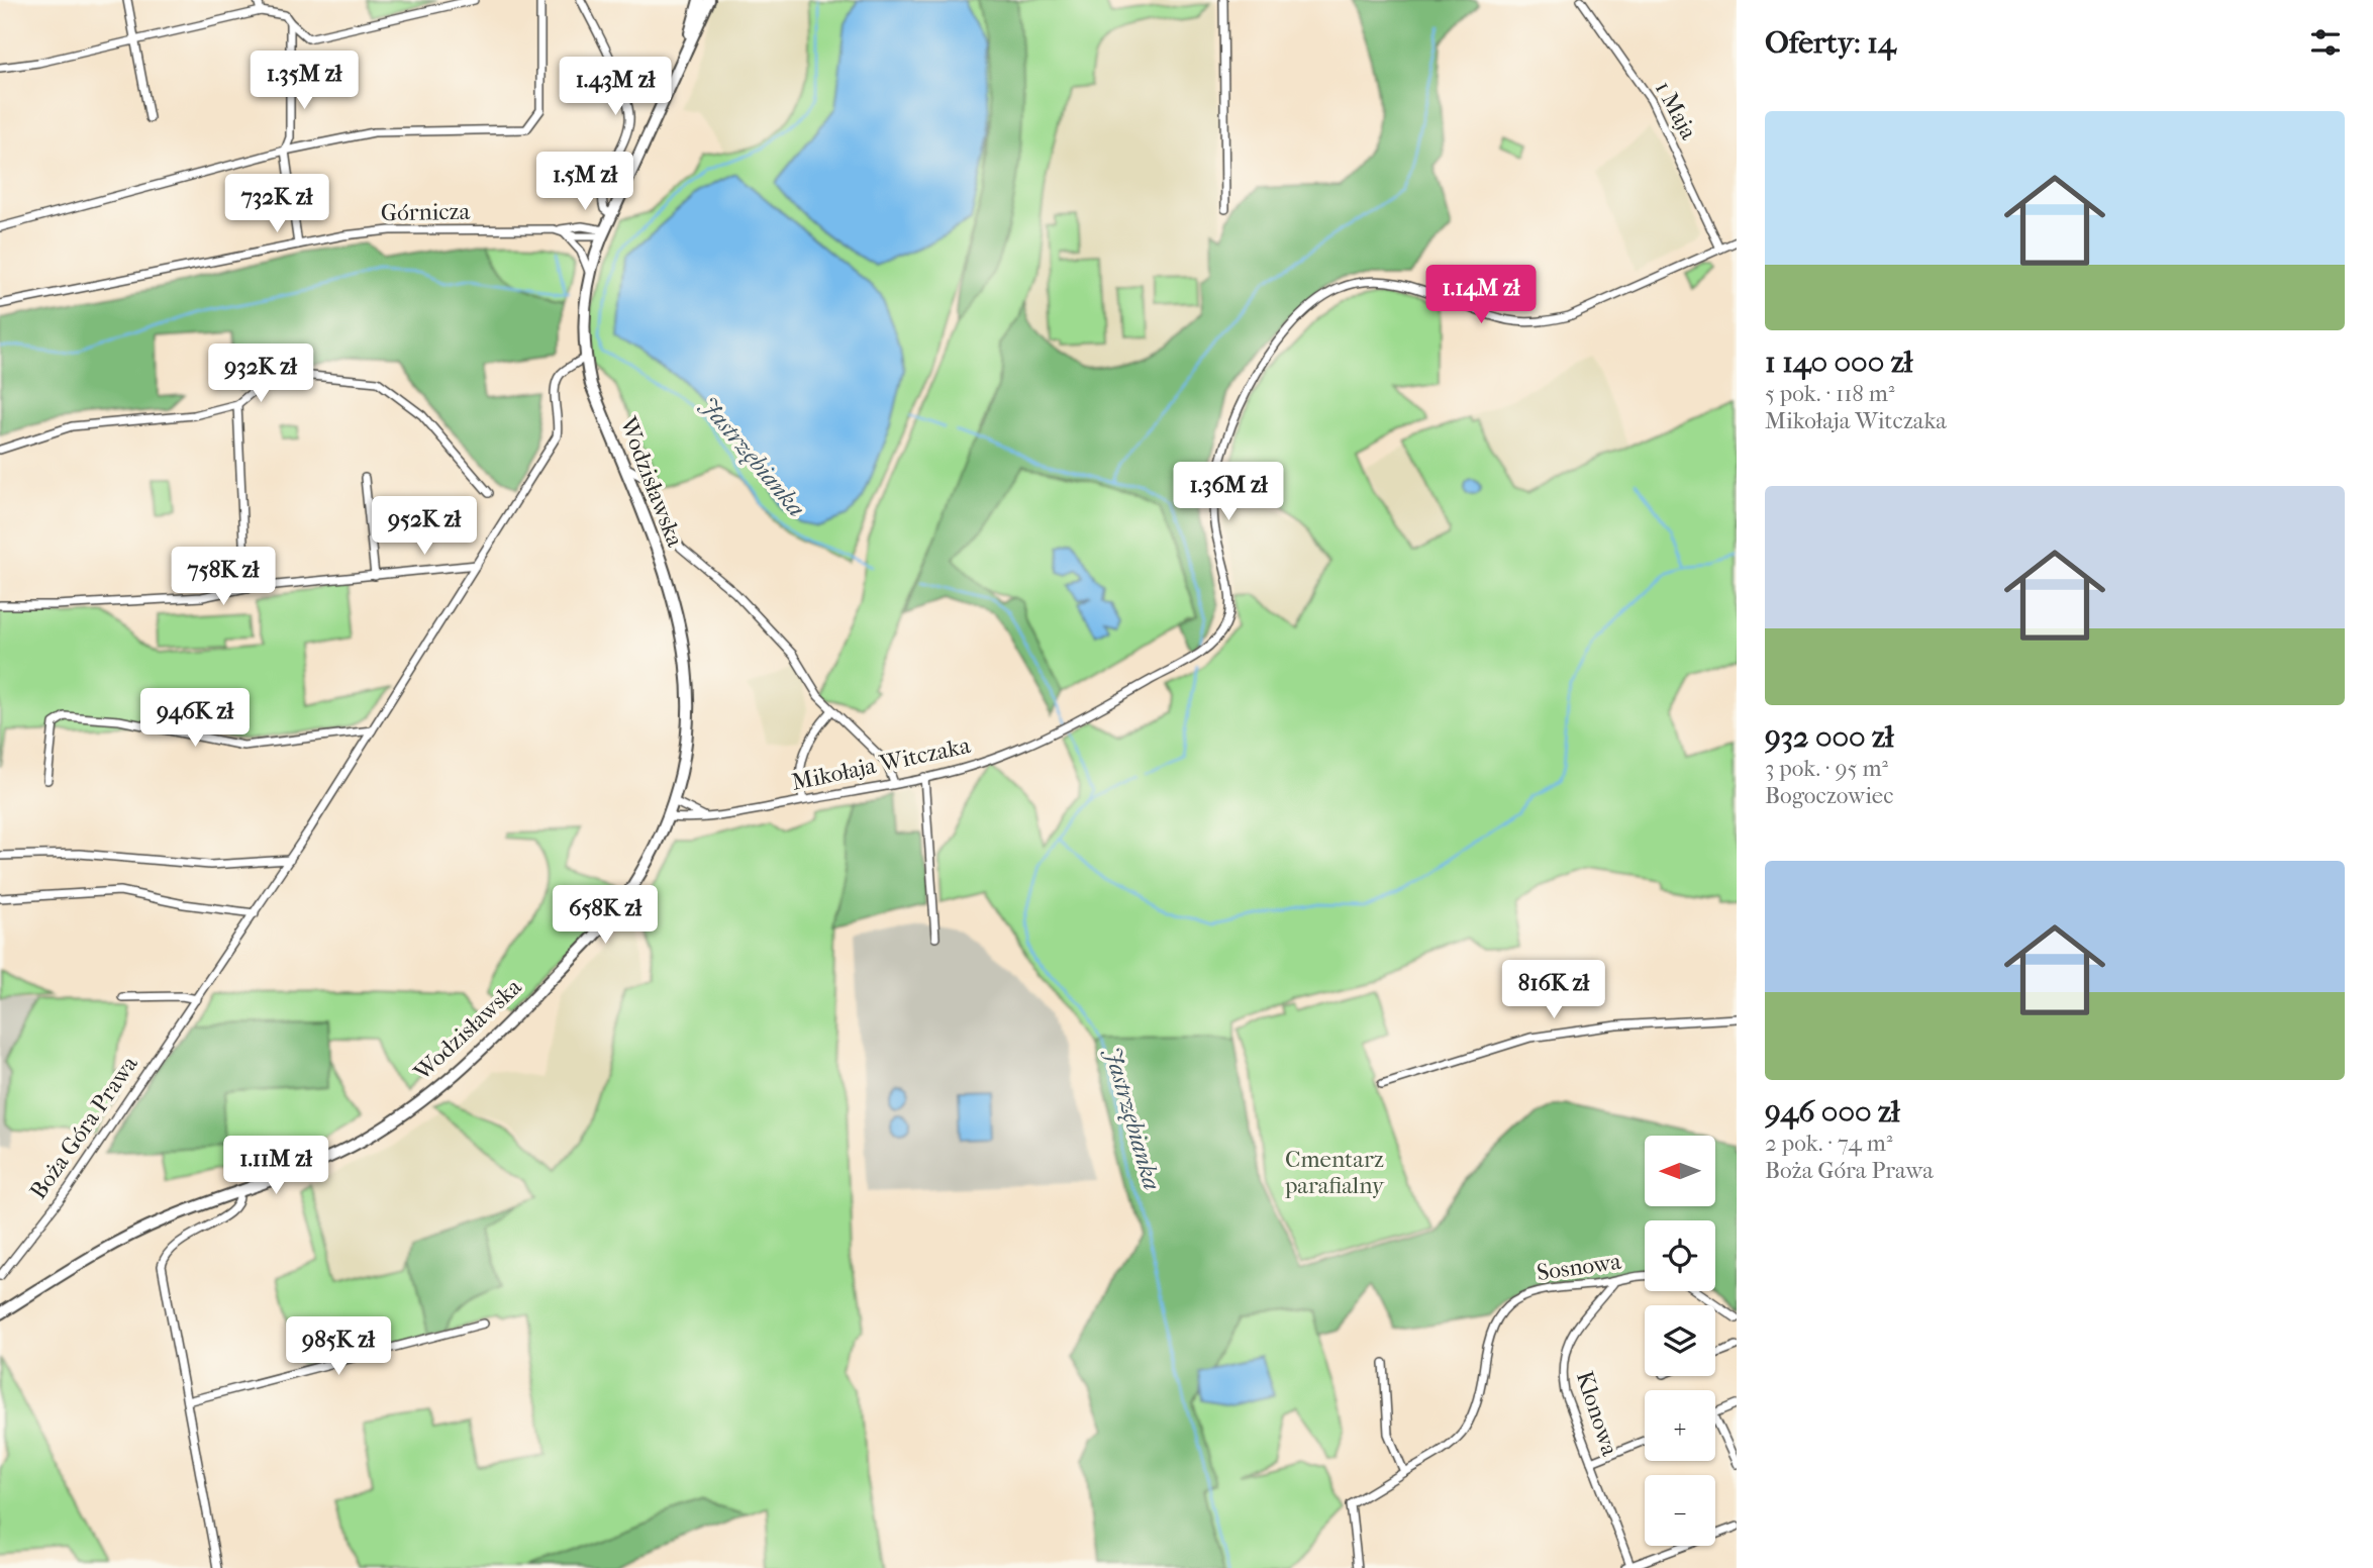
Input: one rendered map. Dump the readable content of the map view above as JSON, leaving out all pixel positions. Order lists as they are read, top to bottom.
{
  "streets": {
    "main road": ["Wodzisławska"],
    "street": [
      "1 Maja",
      "Górnicza",
      "Mikołaja Witczaka",
      "Boża Góra Prawa",
      "Sosnowa",
      "Klonowa"
    ]
  },
  "crossings": [
    ["1 Maja", "Mikołaja Witczaka"],
    ["Górnicza", "Wodzisławska"],
    ["Wodzisławska", "Mikołaja Witczaka"],
    ["Wodzisławska", "Boża Góra Prawa"],
    ["Sosnowa", "Klonowa"]
  ],
  "water": ["Jastrzębianka"],
  "parks": ["Cmentarz parafialny"],
  "north": "left",
  "page": {
    "heading": "Oferty: 14",
    "price": [
      "1.35M zł",
      "1.43M zł",
      "1.5M zł",
      "732K zł",
      "1.14M zł",
      "932K zł",
      "1.36M zł",
      "952K zł",
      "758K zł",
      "946K zł",
      "658K zł",
      "816K zł",
      "1.11M zł",
      "985K zł"
    ],
    "list": [
      {
        "name": "1 140 000 zł",
        "note": "5 pok. · 118 m² · Mikołaja Witczaka"
      },
      {
        "name": "932 000 zł",
        "note": "3 pok. · 95 m² · Bogoczowiec"
      },
      {
        "name": "946 000 zł",
        "note": "2 pok. · 74 m² · Boża Góra Prawa"
      }
    ],
    "map_buttons": ["+", "−"]
  }
}
